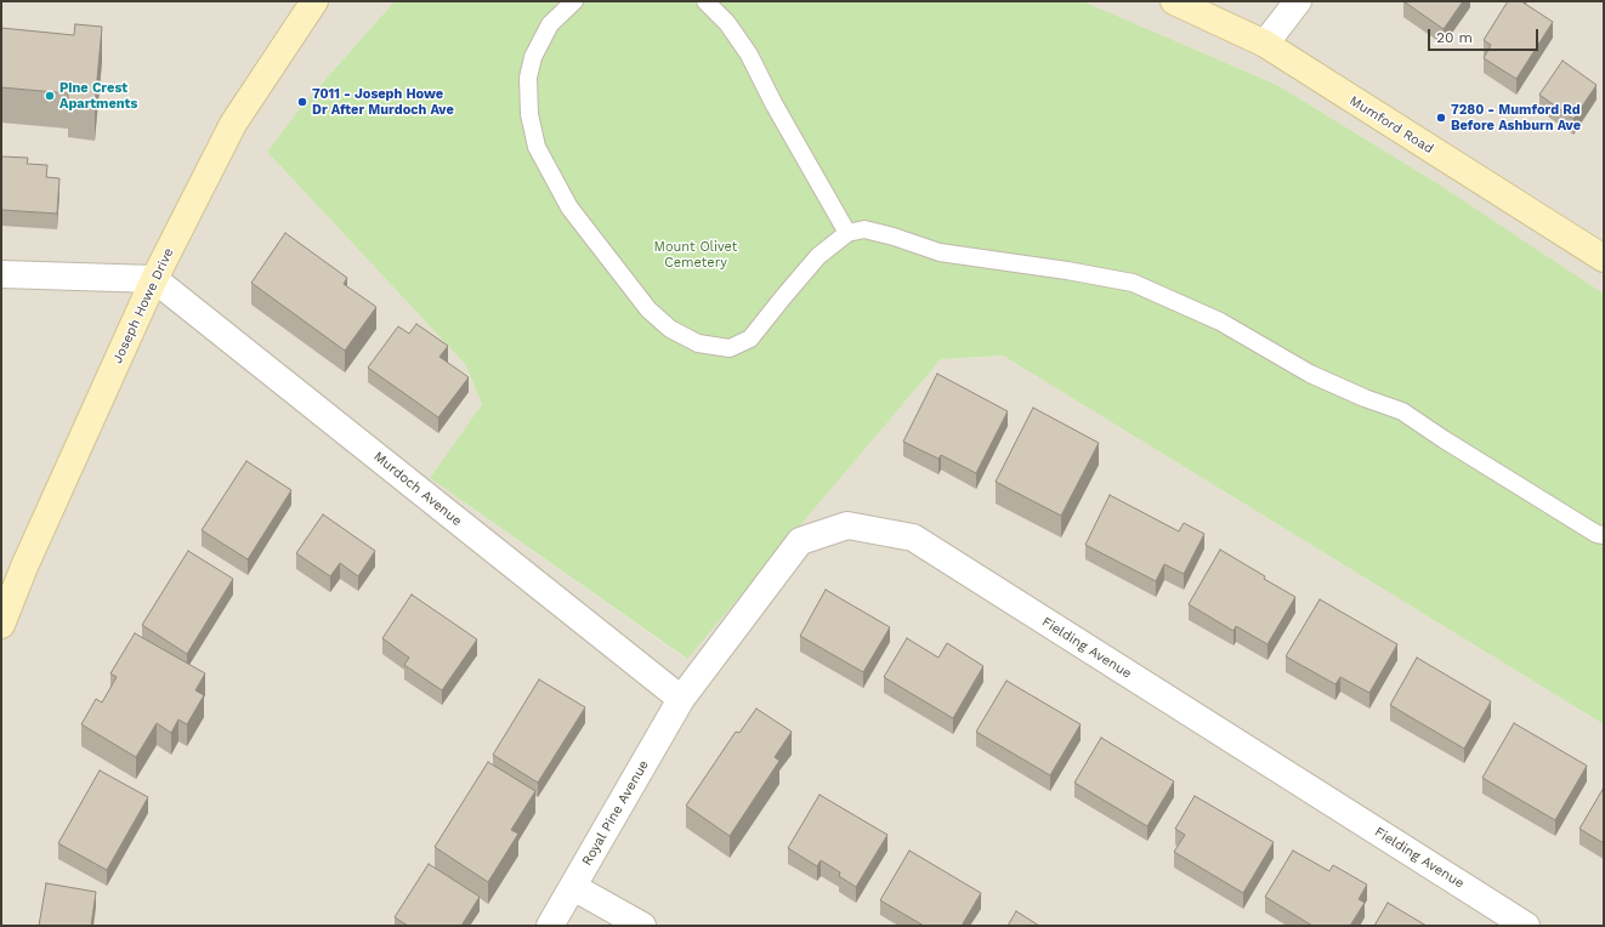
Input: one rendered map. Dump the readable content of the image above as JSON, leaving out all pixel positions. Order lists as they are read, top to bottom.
{
  "streets": {
    "main road": ["Mumford Road", "Joseph Howe Drive"],
    "street": ["Murdoch Avenue", "Fielding Avenue", "Royal Pine Avenue"]
  },
  "crossings": [
    ["Joseph Howe Drive", "Murdoch Avenue"],
    ["Murdoch Avenue", "Fielding Avenue"],
    ["Murdoch Avenue", "Royal Pine Avenue"],
    ["Fielding Avenue", "Royal Pine Avenue"]
  ],
  "parks": ["Mount Olivet Cemetery"],
  "places": ["Pine Crest Apartments", "7011 - Joseph Howe Dr After Murdoch Ave", "7280 - Mumford Rd Before Ashburn Ave"],
  "scale_bar": "20 m"
}
